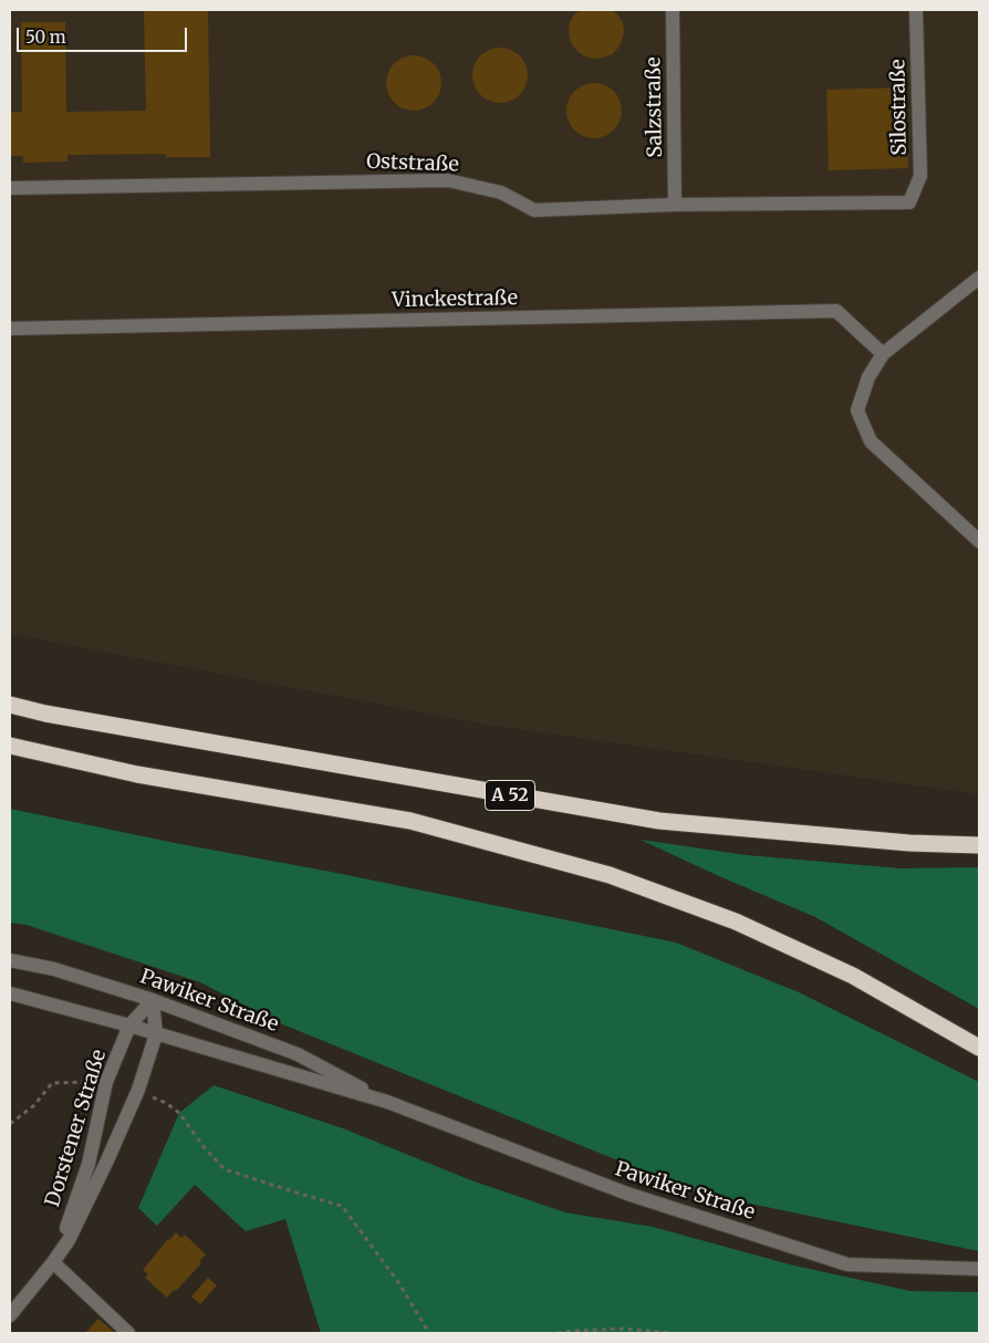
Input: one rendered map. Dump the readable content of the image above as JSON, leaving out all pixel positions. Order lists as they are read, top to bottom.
{
  "streets": {
    "highway": ["A 52"],
    "street": [
      "Salzstraße",
      "Silostraße",
      "Oststraße",
      "Vinckestraße",
      "Pawiker Straße",
      "Dorstener Straße"
    ]
  },
  "crossings": [
    ["Salzstraße", "Oststraße"],
    ["Silostraße", "Oststraße"],
    ["Pawiker Straße", "Dorstener Straße"]
  ],
  "scale_bar": "50 m"
}
